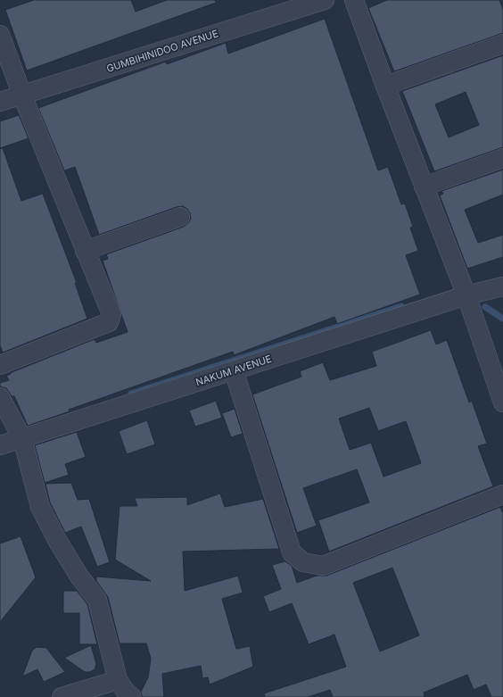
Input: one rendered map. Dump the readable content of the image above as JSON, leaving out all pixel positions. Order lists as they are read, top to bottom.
{
  "streets": {
    "street": ["GUMBIHINIDOO AVENUE", "NAKUM AVENUE"]
  }
}
